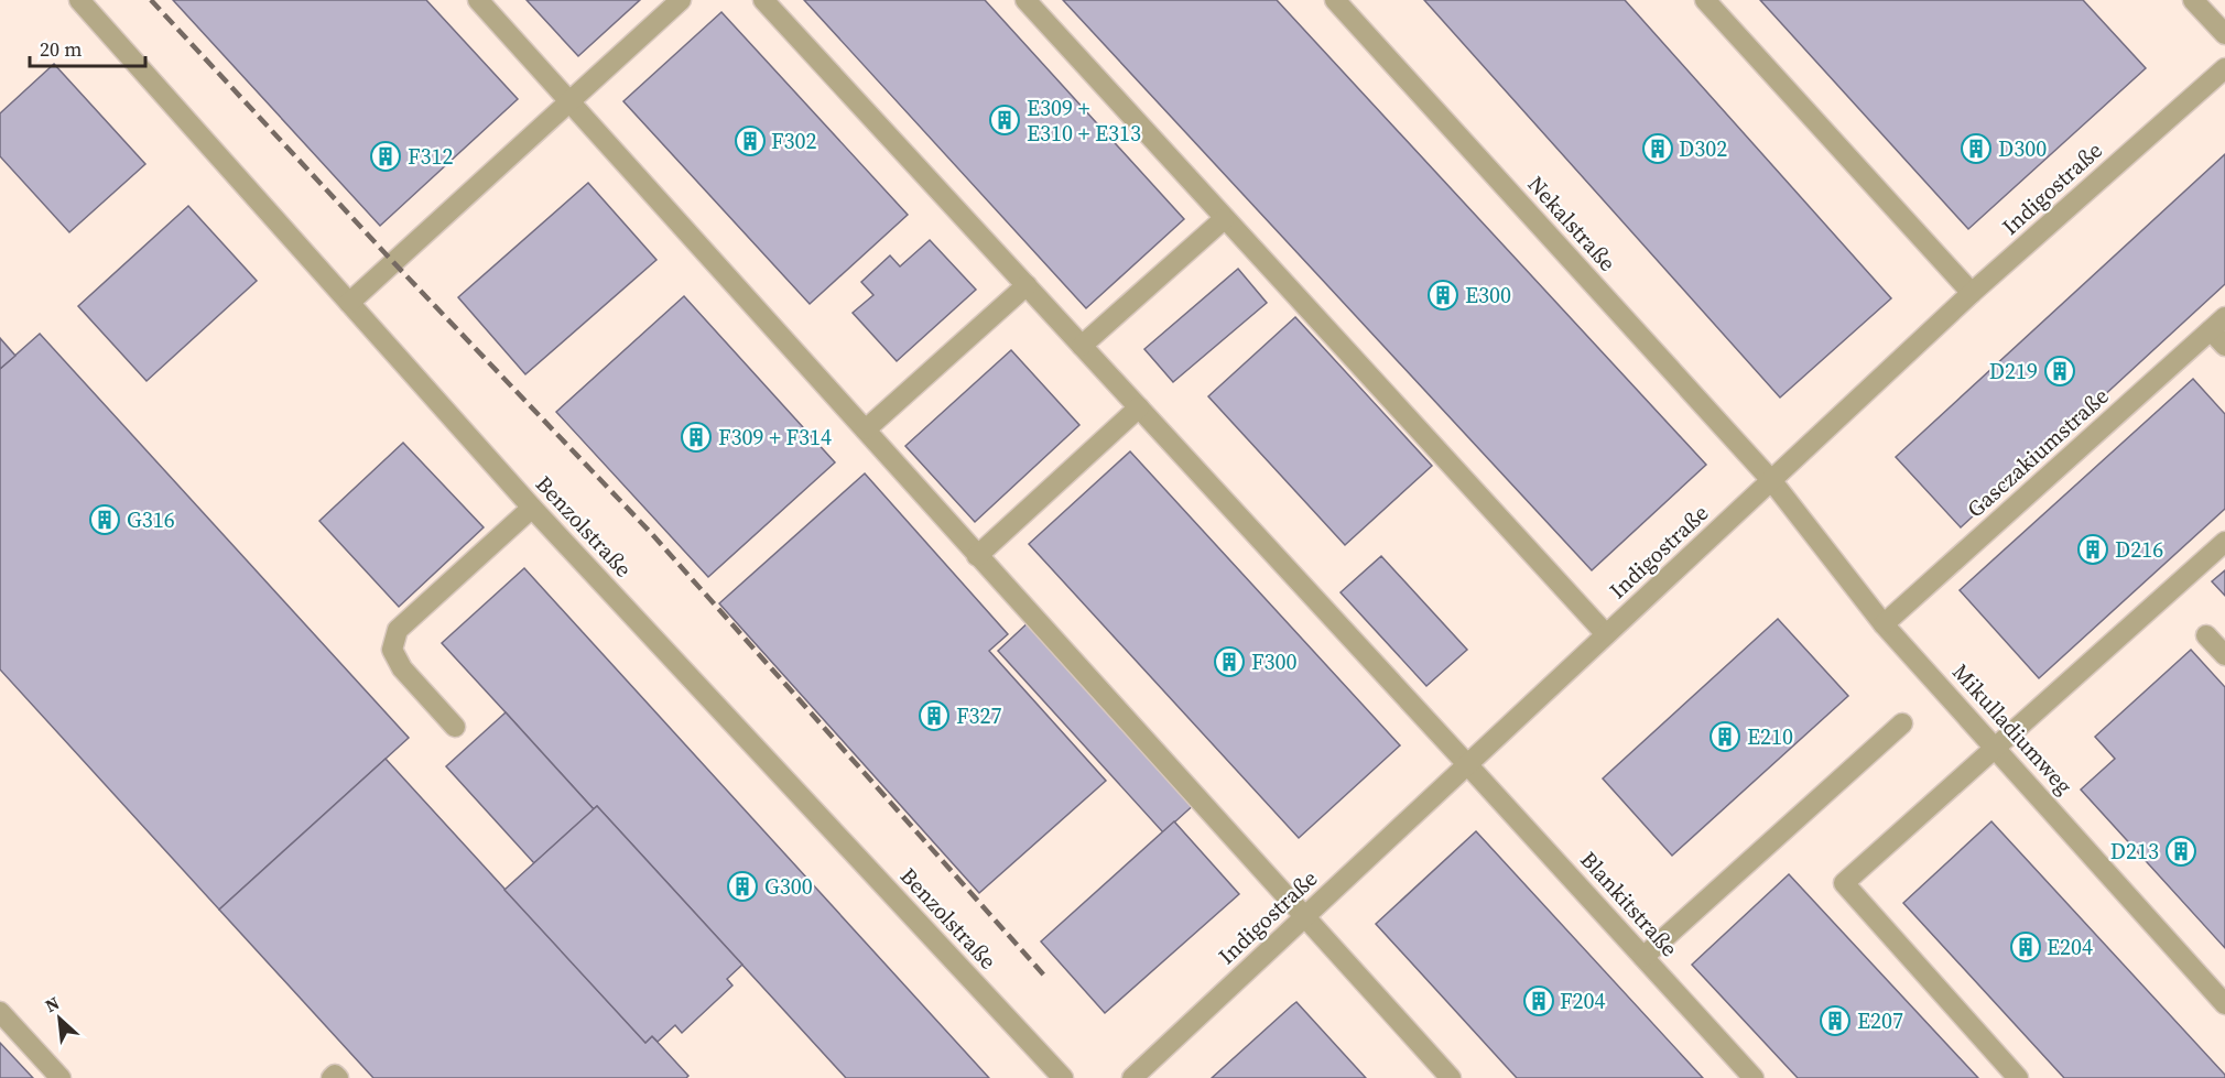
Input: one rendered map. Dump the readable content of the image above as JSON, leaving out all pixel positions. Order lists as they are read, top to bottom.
{
  "streets": {
    "street": [
      "Indigostraße",
      "Nekalstraße",
      "Gasczakiumstraße",
      "Benzolstraße",
      "Mikulladiumweg",
      "Blankitstraße"
    ]
  },
  "crossings": [
    ["Indigostraße", "Nekalstraße"],
    ["Indigostraße", "Mikulladiumweg"],
    ["Indigostraße", "Blankitstraße"],
    ["Nekalstraße", "Mikulladiumweg"],
    ["Gasczakiumstraße", "Mikulladiumweg"]
  ],
  "places": {
    "building": [
      "E309 + E310 + E313",
      "F302",
      "D302",
      "D300",
      "F312",
      "E300",
      "D219",
      "F309 + F314",
      "G316",
      "D216",
      "F300",
      "F327",
      "E210",
      "D213",
      "G300",
      "E204",
      "F204",
      "E207"
    ]
  },
  "scale_bar": "20 m",
  "north": "top left"
}
